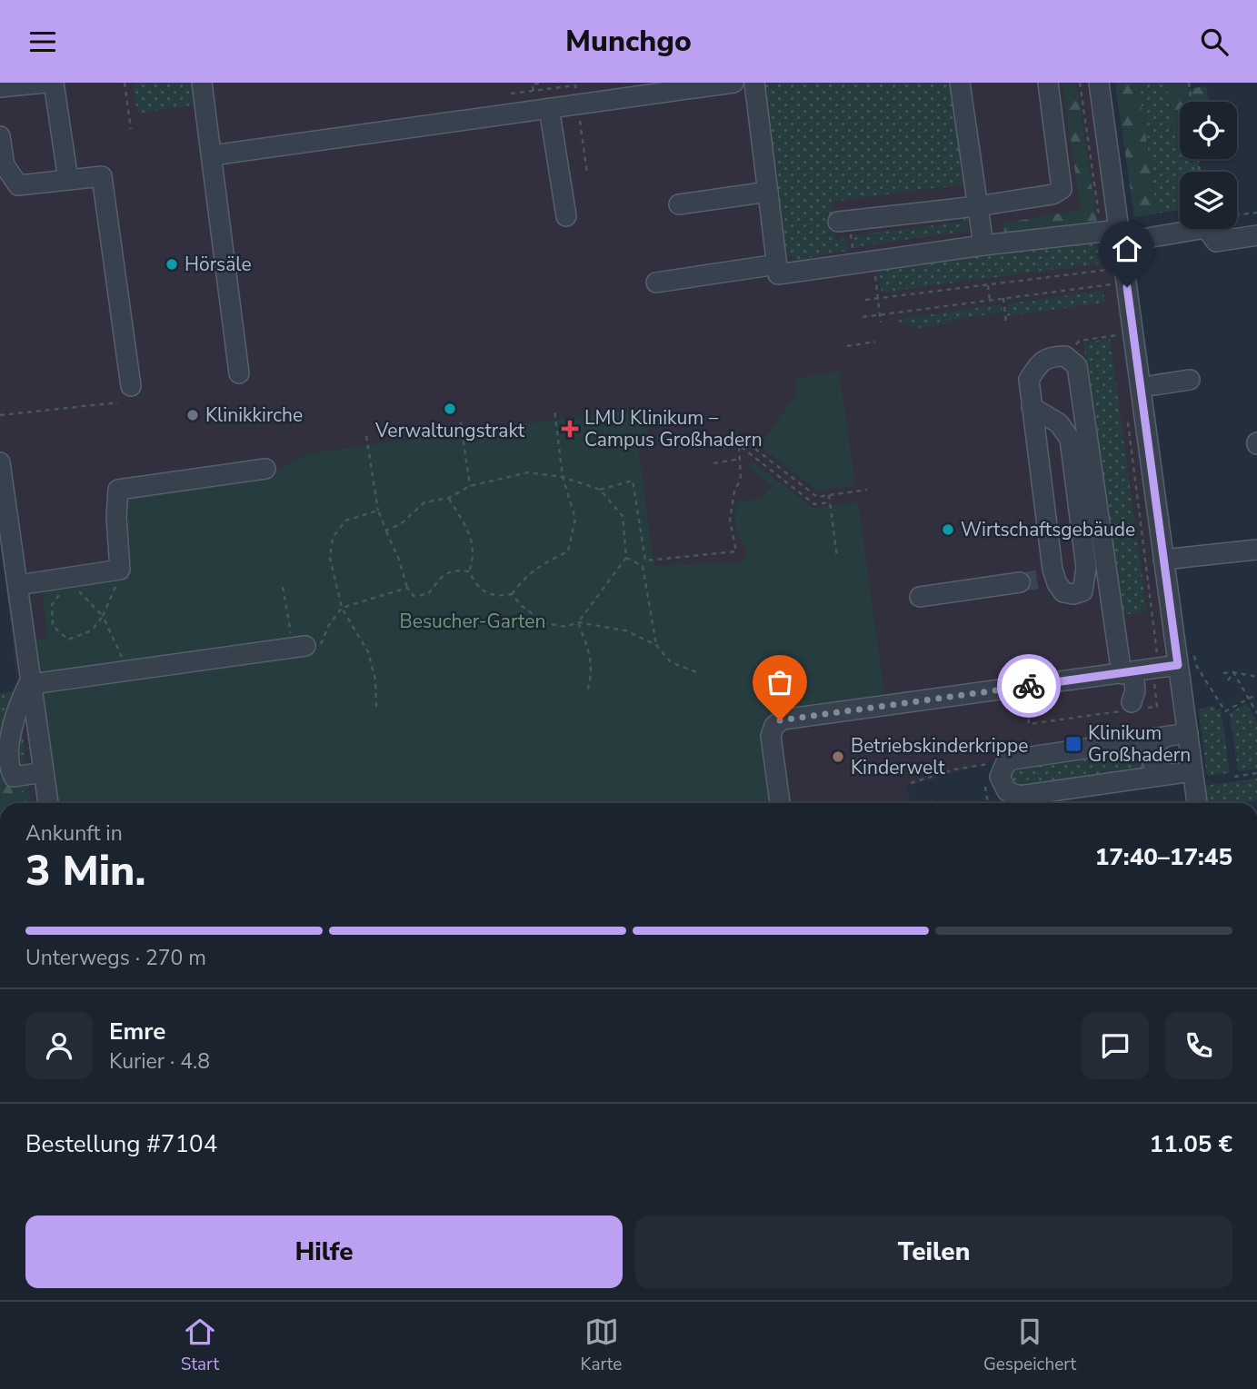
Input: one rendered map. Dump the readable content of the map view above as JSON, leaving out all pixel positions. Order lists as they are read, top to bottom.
{
  "parks": ["Besucher-Garten"],
  "places": {
    "other": [
      "Hörsäle",
      "Verwaltungstrakt",
      "Klinikkirche",
      "Wirtschaftsgebäude",
      "Betriebskinderkrippe Kinderwelt"
    ],
    "health": ["LMU Klinikum – Campus Großhadern"],
    "transit": ["Klinikum Großhadern"]
  },
  "page": {
    "header": "Munchgo",
    "heading": ["3 Min.", "Ankunft in", "17:40–17:45"],
    "panel": [
      "Emre",
      "Kurier · 4.8",
      "Bestellung #7104",
      "11.05 €"
    ],
    "bar": "Unterwegs · 270 m",
    "buttons": ["Hilfe", "Teilen"],
    "tabs": ["Start", "Karte", "Gespeichert"]
  }
}
